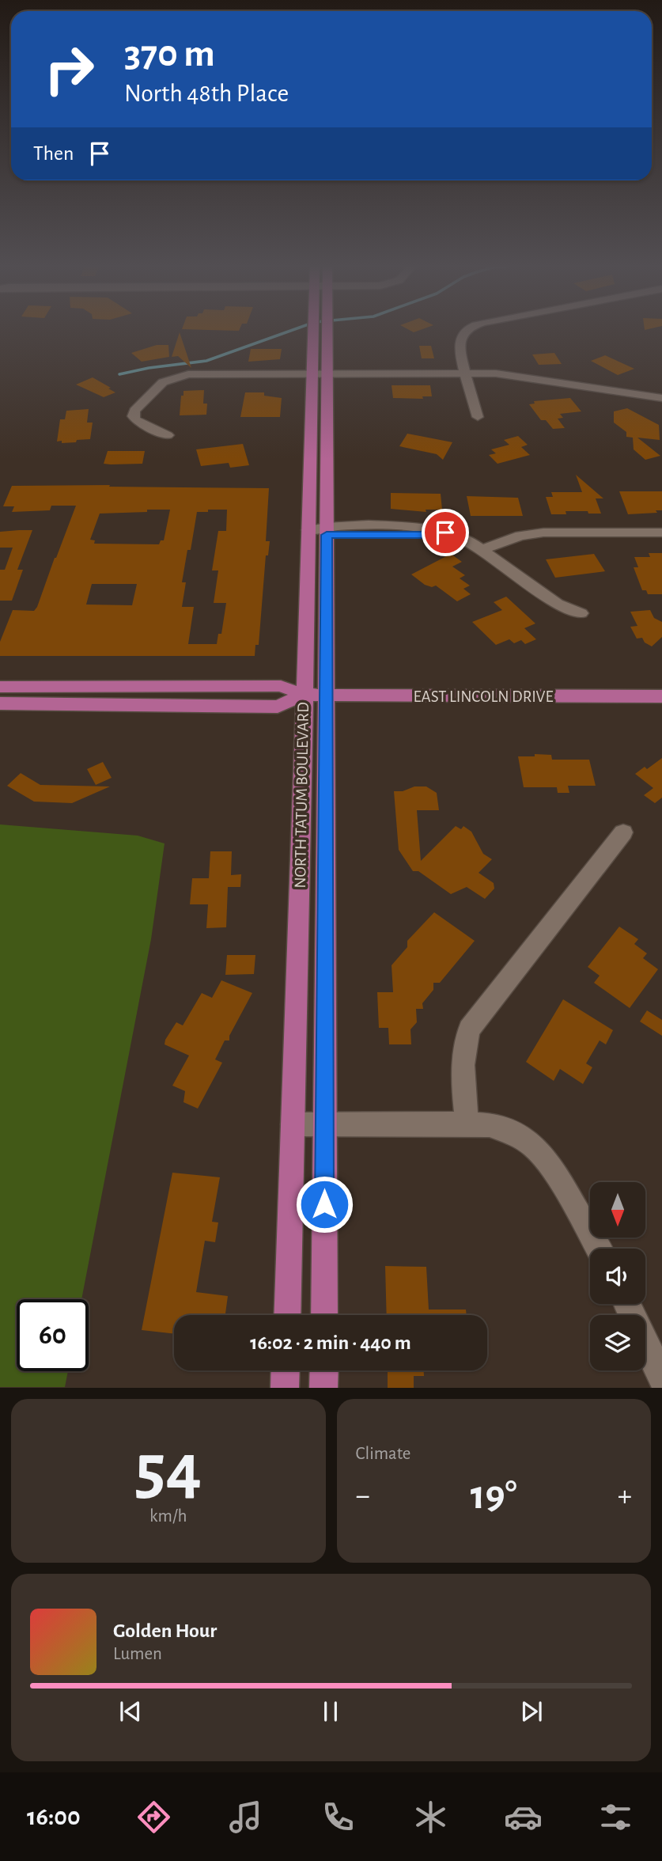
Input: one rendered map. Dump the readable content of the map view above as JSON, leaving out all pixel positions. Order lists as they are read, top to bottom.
{
  "streets": {
    "main road": ["EAST LINCOLN DRIVE", "NORTH TATUM BOULEVARD"]
  },
  "crossings": [
    ["EAST LINCOLN DRIVE", "NORTH TATUM BOULEVARD"]
  ],
  "north": "bottom",
  "page": {
    "turn": ["370 m", "North 48th Place"],
    "then": "Then",
    "limit": "60",
    "trip": "16:02 · 2 min · 440 m",
    "tile": [
      ["54", "km/h"],
      "Climate"
    ],
    "heat": ["−", "19°", "+"],
    "song": ["Golden Hour", "Lumen"],
    "tabs": "16:00"
  }
}
